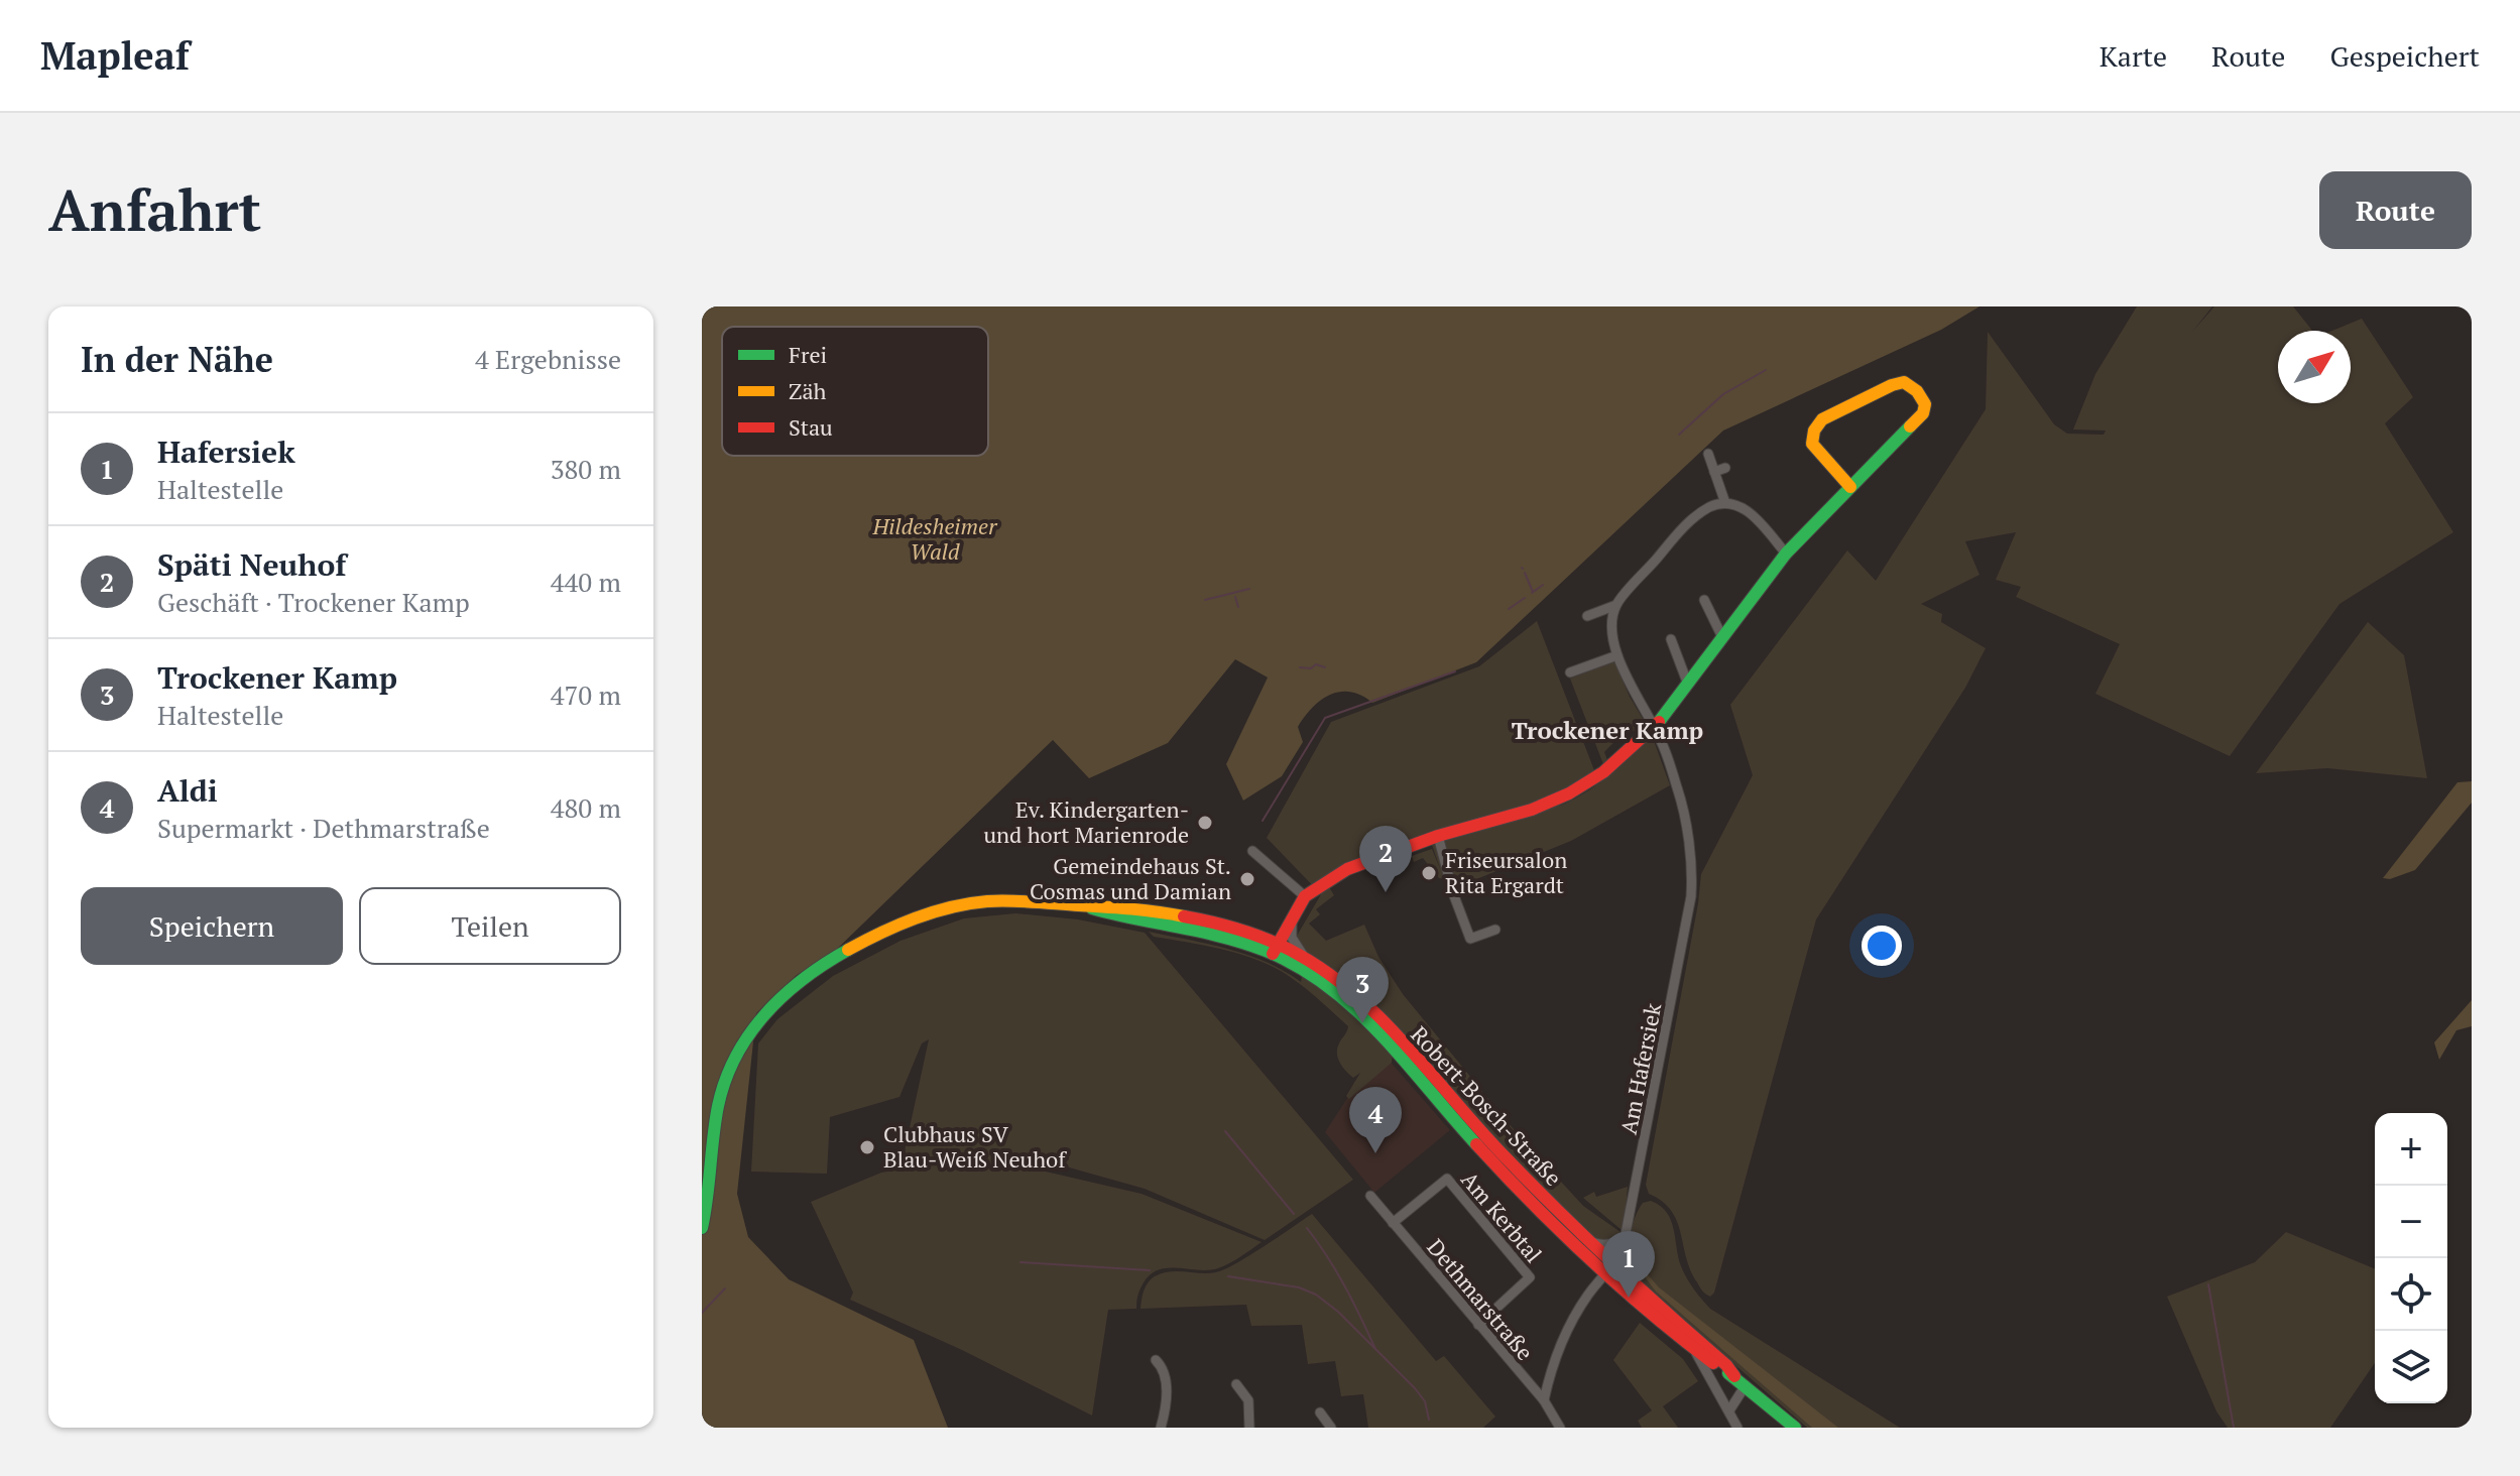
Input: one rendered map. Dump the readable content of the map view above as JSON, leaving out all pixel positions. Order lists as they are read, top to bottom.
{
  "streets": {
    "main road": ["Robert-Bosch-Straße"],
    "street": ["Am Hafersiek", "Am Kerbtal", "Dethmarstraße"]
  },
  "crossings": [
    ["Am Hafersiek", "Robert-Bosch-Straße"],
    ["Am Hafersiek", "Dethmarstraße"],
    ["Am Kerbtal", "Dethmarstraße"]
  ],
  "districts": ["Trockener Kamp"],
  "parks": ["Hildesheimer Wald"],
  "places": [
    "Ev. Kindergarten- und hort Marienrode",
    "Friseursalon Rita Ergardt",
    "Gemeindehaus St. Cosmas und Damian",
    "Clubhaus SV Blau-Weiß Neuhof"
  ],
  "legend": ["Frei", "Zäh", "Stau"],
  "north": "top right",
  "page": {
    "header": "Mapleaf",
    "nav": ["Karte", "Route", "Gespeichert"],
    "buttons": [
      "Route",
      ["Speichern", "Teilen"]
    ],
    "title": "Anfahrt",
    "heading": ["In der Nähe", "4 Ergebnisse"],
    "list": [
      {
        "mark": "1",
        "name": "Hafersiek",
        "note": "Haltestelle",
        "value": "380 m"
      },
      {
        "mark": "2",
        "name": "Späti Neuhof",
        "note": "Geschäft · Trockener Kamp",
        "value": "440 m"
      },
      {
        "mark": "3",
        "name": "Trockener Kamp",
        "note": "Haltestelle",
        "value": "470 m"
      },
      {
        "mark": "4",
        "name": "Aldi",
        "note": "Supermarkt · Dethmarstraße",
        "value": "480 m"
      }
    ],
    "pins": [
      "2",
      "3",
      "4",
      "1"
    ],
    "map_buttons": ["+", "−"]
  }
}
